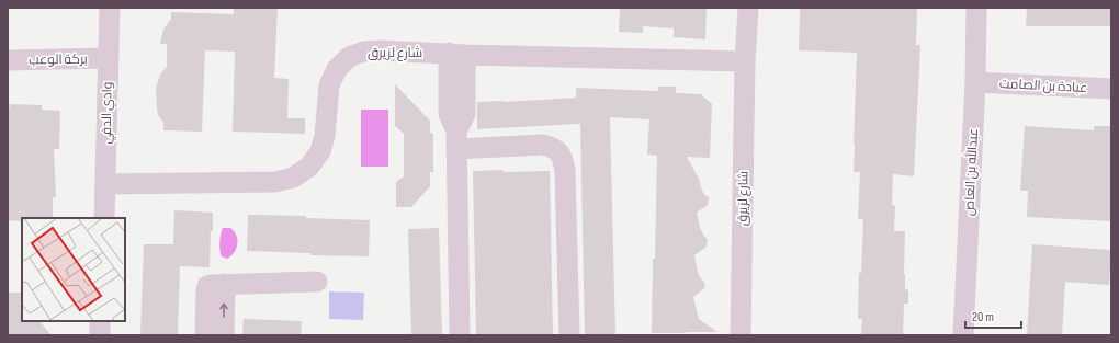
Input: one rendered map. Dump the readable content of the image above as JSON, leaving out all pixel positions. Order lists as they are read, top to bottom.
{
  "streets": {
    "street": [
      "شارع لزيرق",
      "بركة الوعب",
      "عبادة بن الصامت",
      "وادي الدفي",
      "عبدالله بن العاص"
    ]
  },
  "crossings": [
    ["شارع لزيرق", "وادي الدفي"],
    ["بركة الوعب", "وادي الدفي"],
    ["عبادة بن الصامت", "عبدالله بن العاص"]
  ],
  "scale_bar": "20 m"
}
